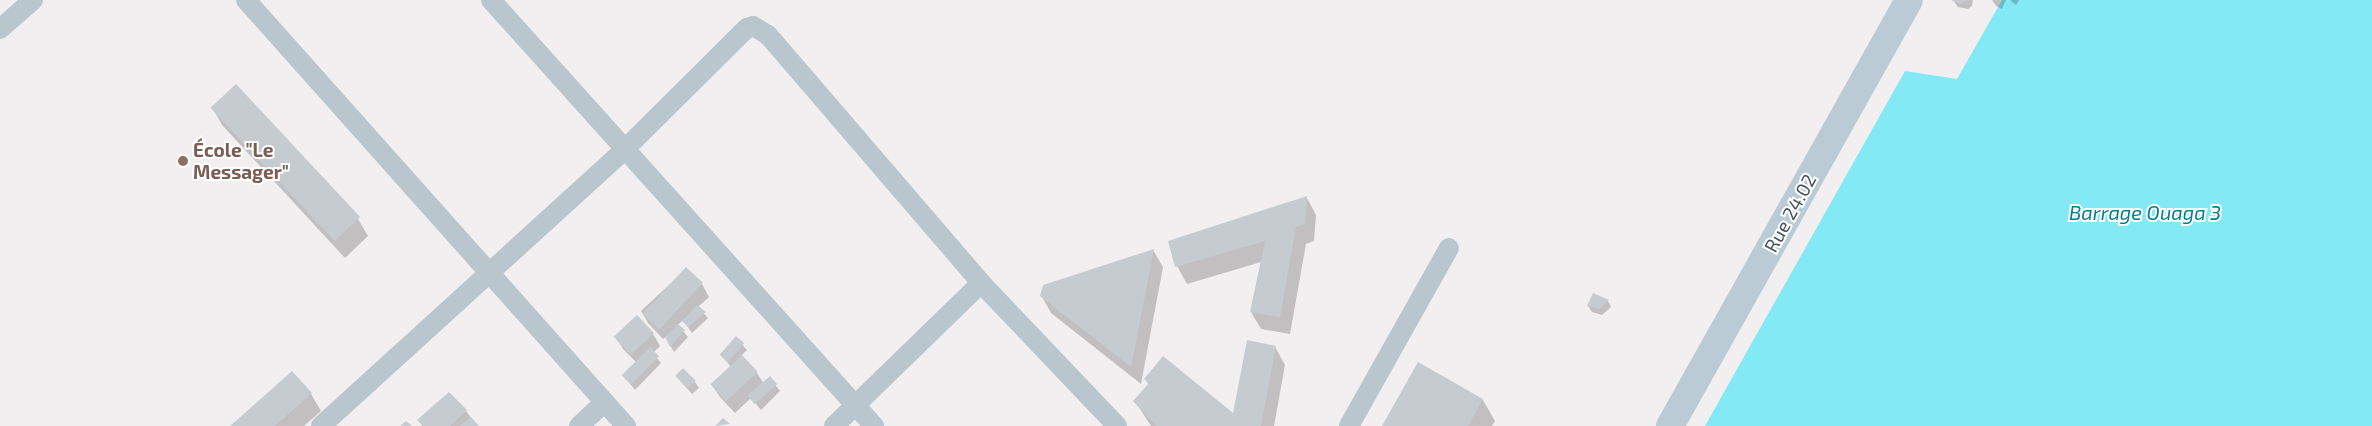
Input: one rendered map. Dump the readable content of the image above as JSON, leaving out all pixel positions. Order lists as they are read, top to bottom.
{
  "streets": {
    "street": ["Rue 24.02"]
  },
  "water": ["Barrage Ouaga 3"],
  "places": ["École \"Le Messager\""]
}
